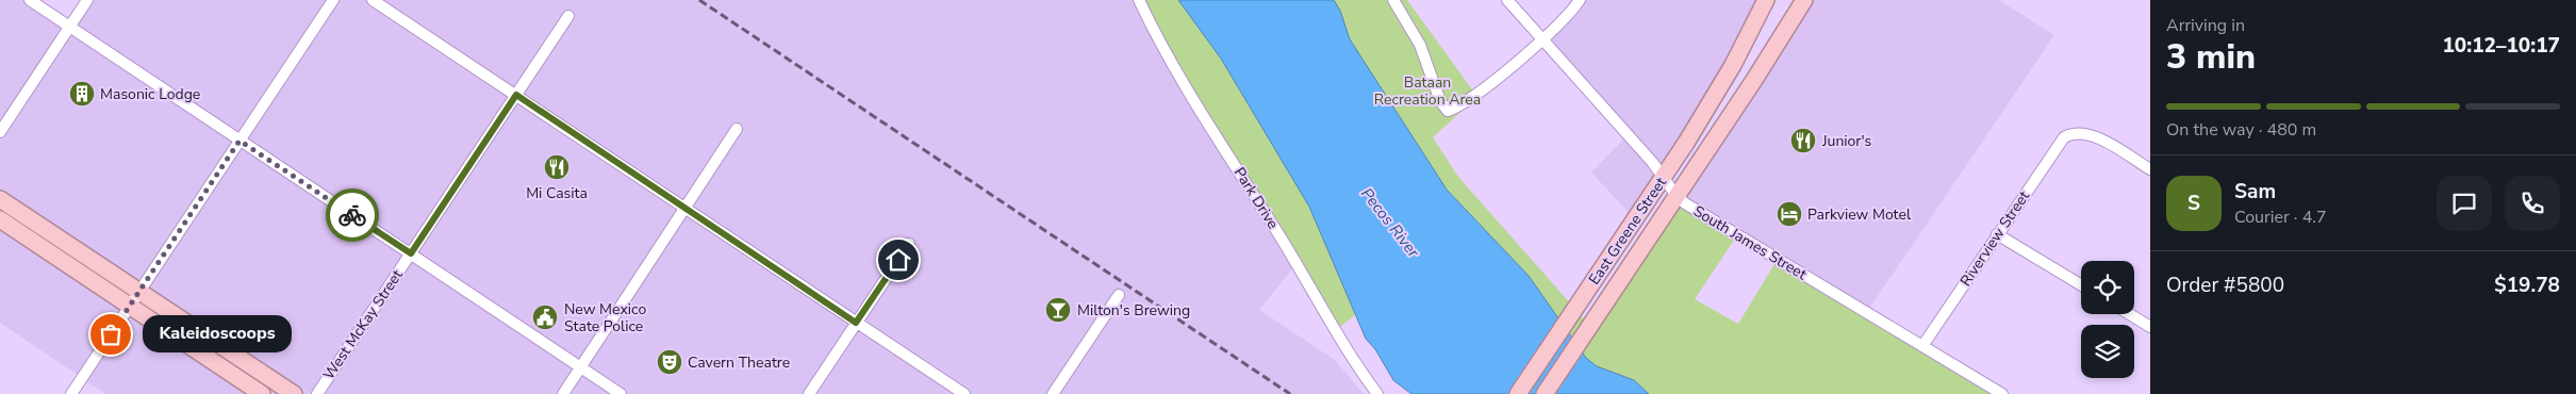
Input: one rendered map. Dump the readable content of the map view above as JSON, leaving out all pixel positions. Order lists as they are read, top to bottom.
{
  "streets": {
    "highway": ["East Greene Street"],
    "street": [
      "Park Drive",
      "Riverview Street",
      "South James Street",
      "West McKay Street"
    ]
  },
  "crossings": [
    ["East Greene Street", "South James Street"],
    ["Riverview Street", "South James Street"]
  ],
  "water": ["Pecos River"],
  "parks": ["Bataan Recreation Area"],
  "places": {
    "building": ["Masonic Lodge"],
    "restaurant": ["Junior's", "Mi Casita"],
    "hotel": ["Parkview Motel"],
    "bar": ["Milton's Brewing"],
    "public building": ["New Mexico State Police"],
    "other": ["Kaleidoscoops"],
    "theatre": ["Cavern Theatre"]
  },
  "page": {
    "heading": ["3 min", "Arriving in", "10:12–10:17"],
    "panel": [
      "Sam",
      "Courier · 4.7",
      "Order #5800",
      "$19.78"
    ],
    "bar": "On the way · 480 m",
    "round": "S",
    "bubble": "Kaleidoscoops"
  }
}
